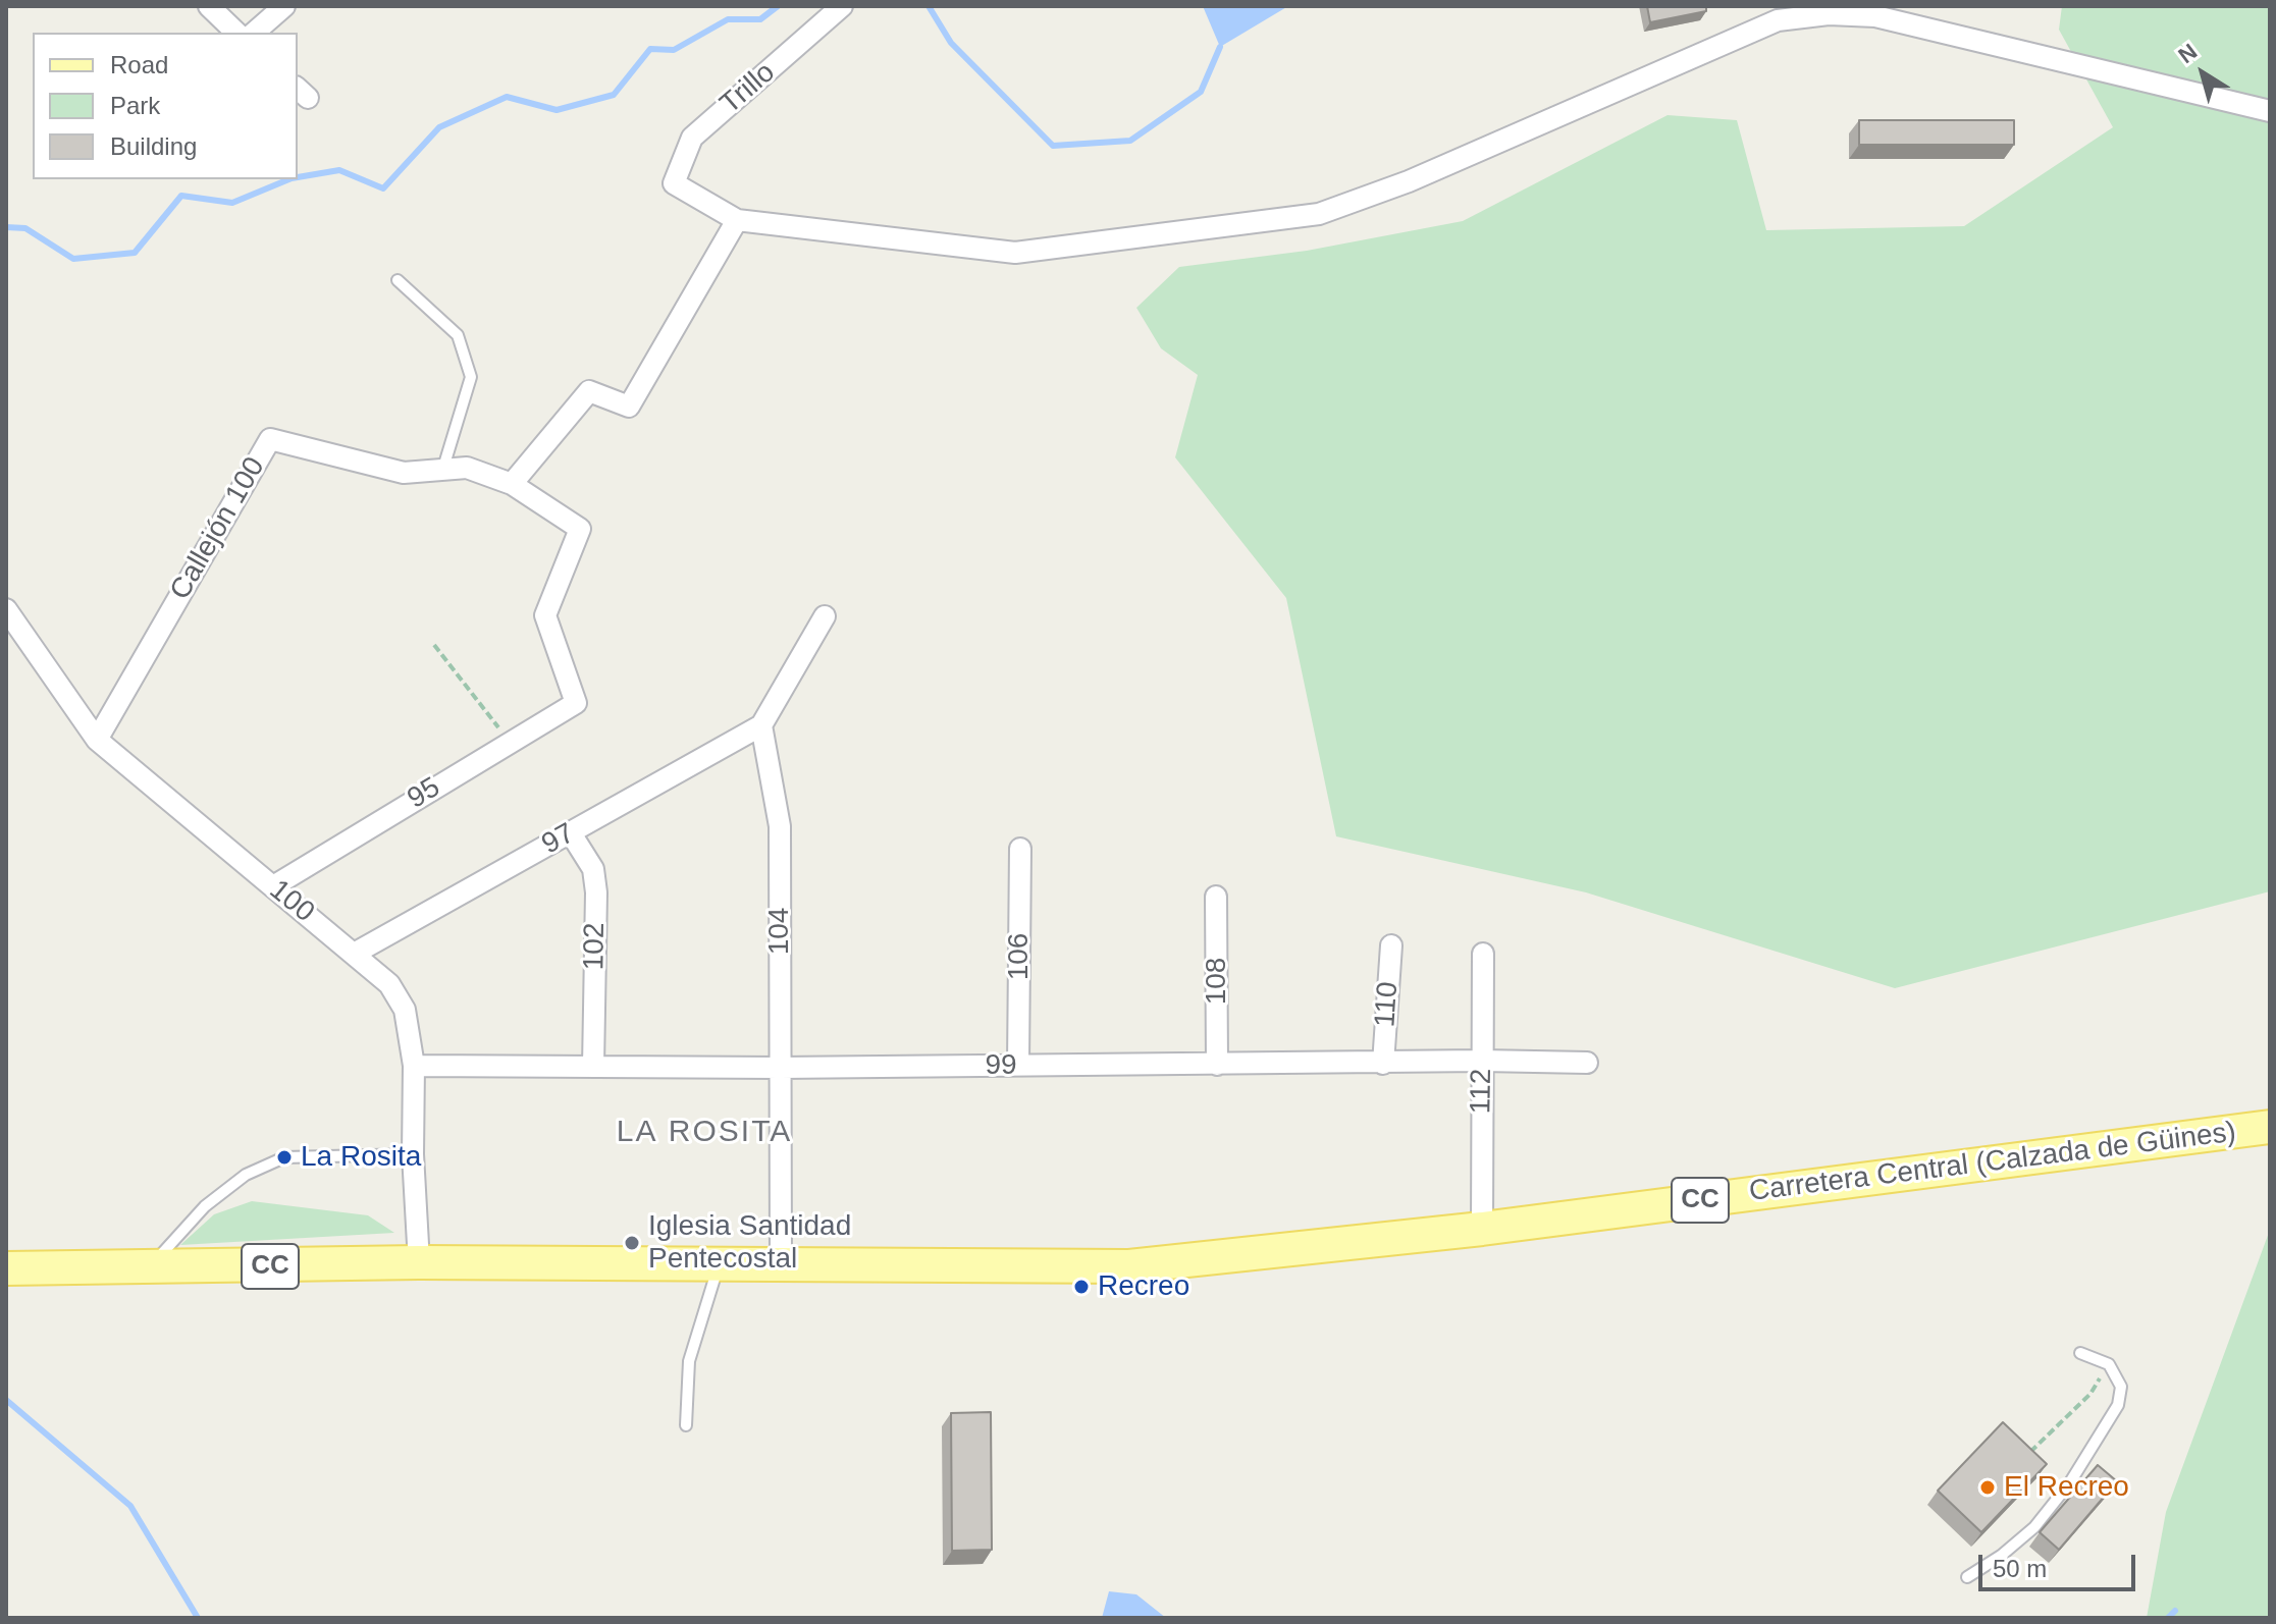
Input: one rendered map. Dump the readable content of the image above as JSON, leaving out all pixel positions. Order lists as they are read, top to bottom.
{
  "streets": {
    "main road": ["Carretera Central (Calzada de Güines)", "CC"],
    "street": [
      "Trillo",
      "Callejón 100",
      "95",
      "97",
      "100",
      "104",
      "102",
      "106",
      "108",
      "110",
      "99",
      "112"
    ]
  },
  "crossings": [
    ["Callejón 100", "95"],
    ["Callejón 100", "100"],
    ["95", "100"],
    ["97", "100"],
    ["97", "104"],
    ["97", "102"],
    ["100", "99"],
    ["100", "Carretera Central (Calzada de Güines)"],
    ["104", "99"],
    ["104", "Carretera Central (Calzada de Güines)"],
    ["102", "99"],
    ["106", "99"],
    ["108", "99"],
    ["110", "99"],
    ["99", "112"],
    ["112", "Carretera Central (Calzada de Güines)"]
  ],
  "districts": ["LA ROSITA"],
  "places": [
    "La Rosita",
    "Iglesia Santidad Pentecostal",
    "Recreo",
    "El Recreo"
  ],
  "legend": ["Road", "Park", "Building"],
  "scale_bar": "50 m",
  "north": "top left"
}
